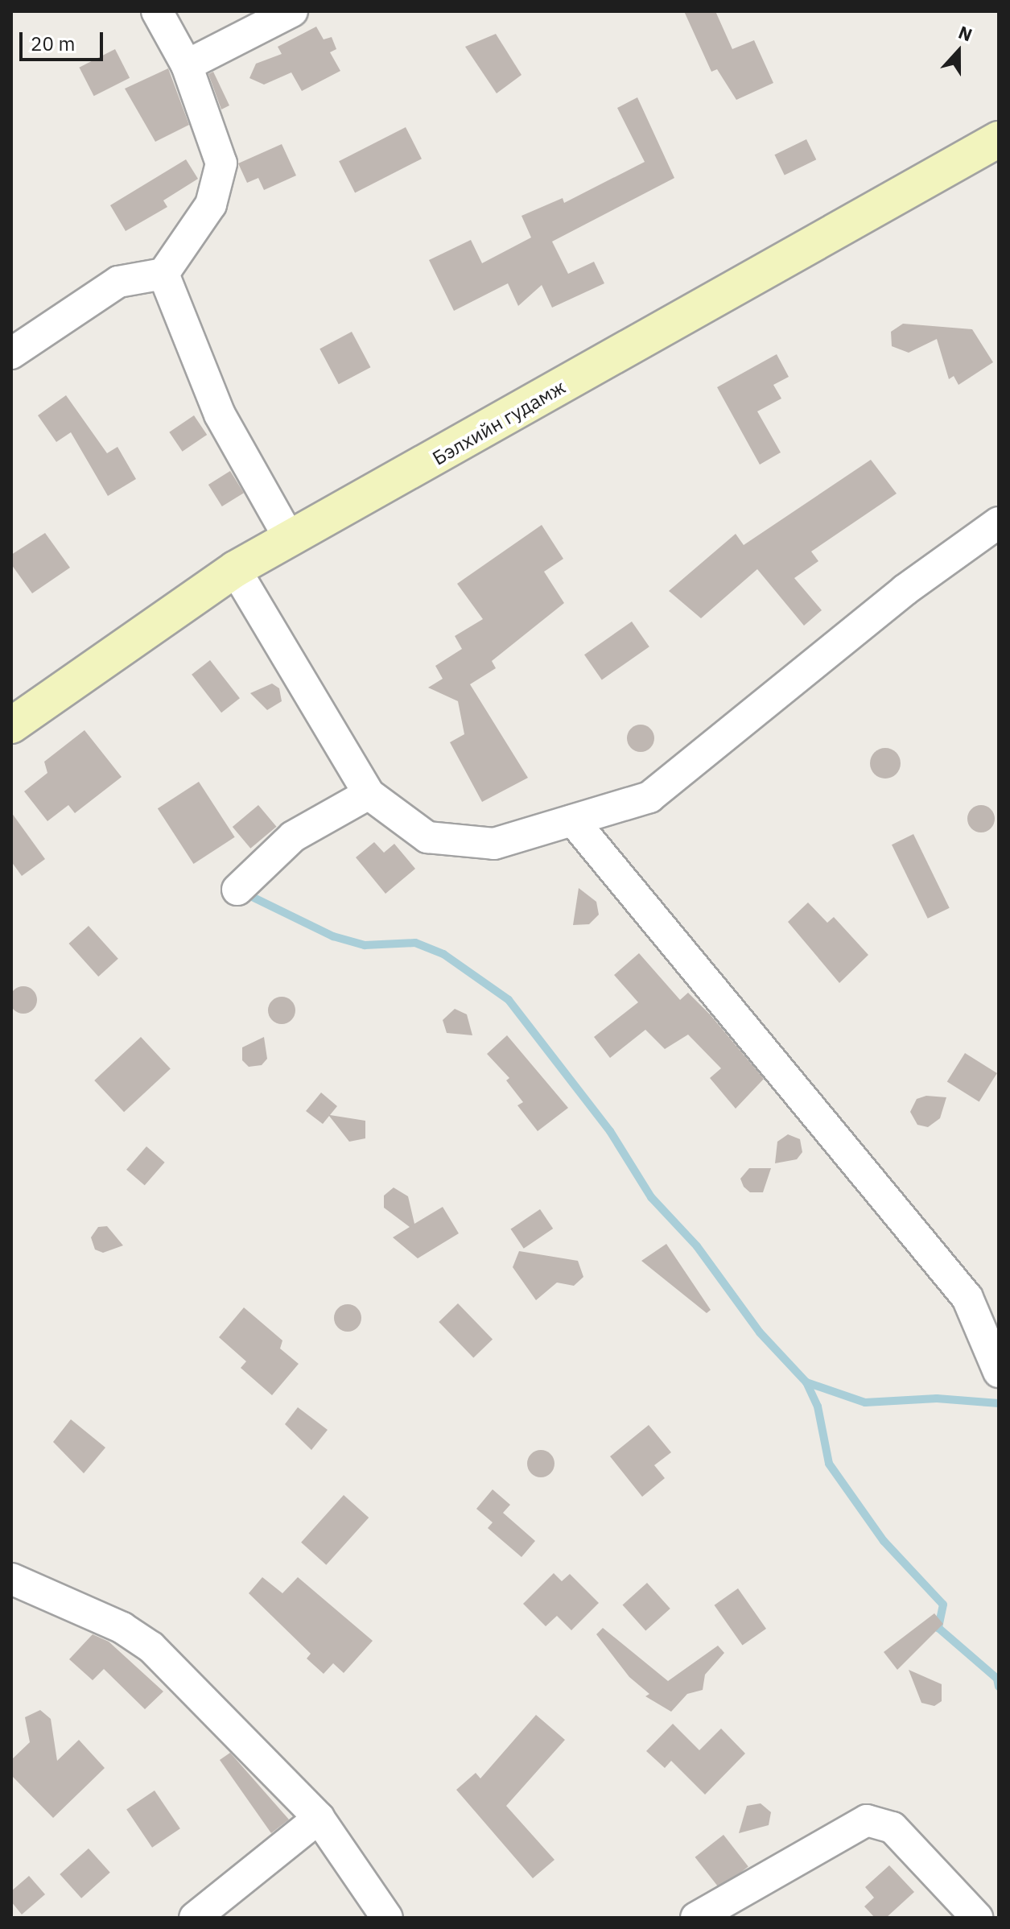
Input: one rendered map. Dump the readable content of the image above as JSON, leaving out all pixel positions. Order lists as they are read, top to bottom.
{
  "streets": {
    "main road": ["Бэлхийн гудамж"]
  },
  "scale_bar": "20 m",
  "north": "top"
}
